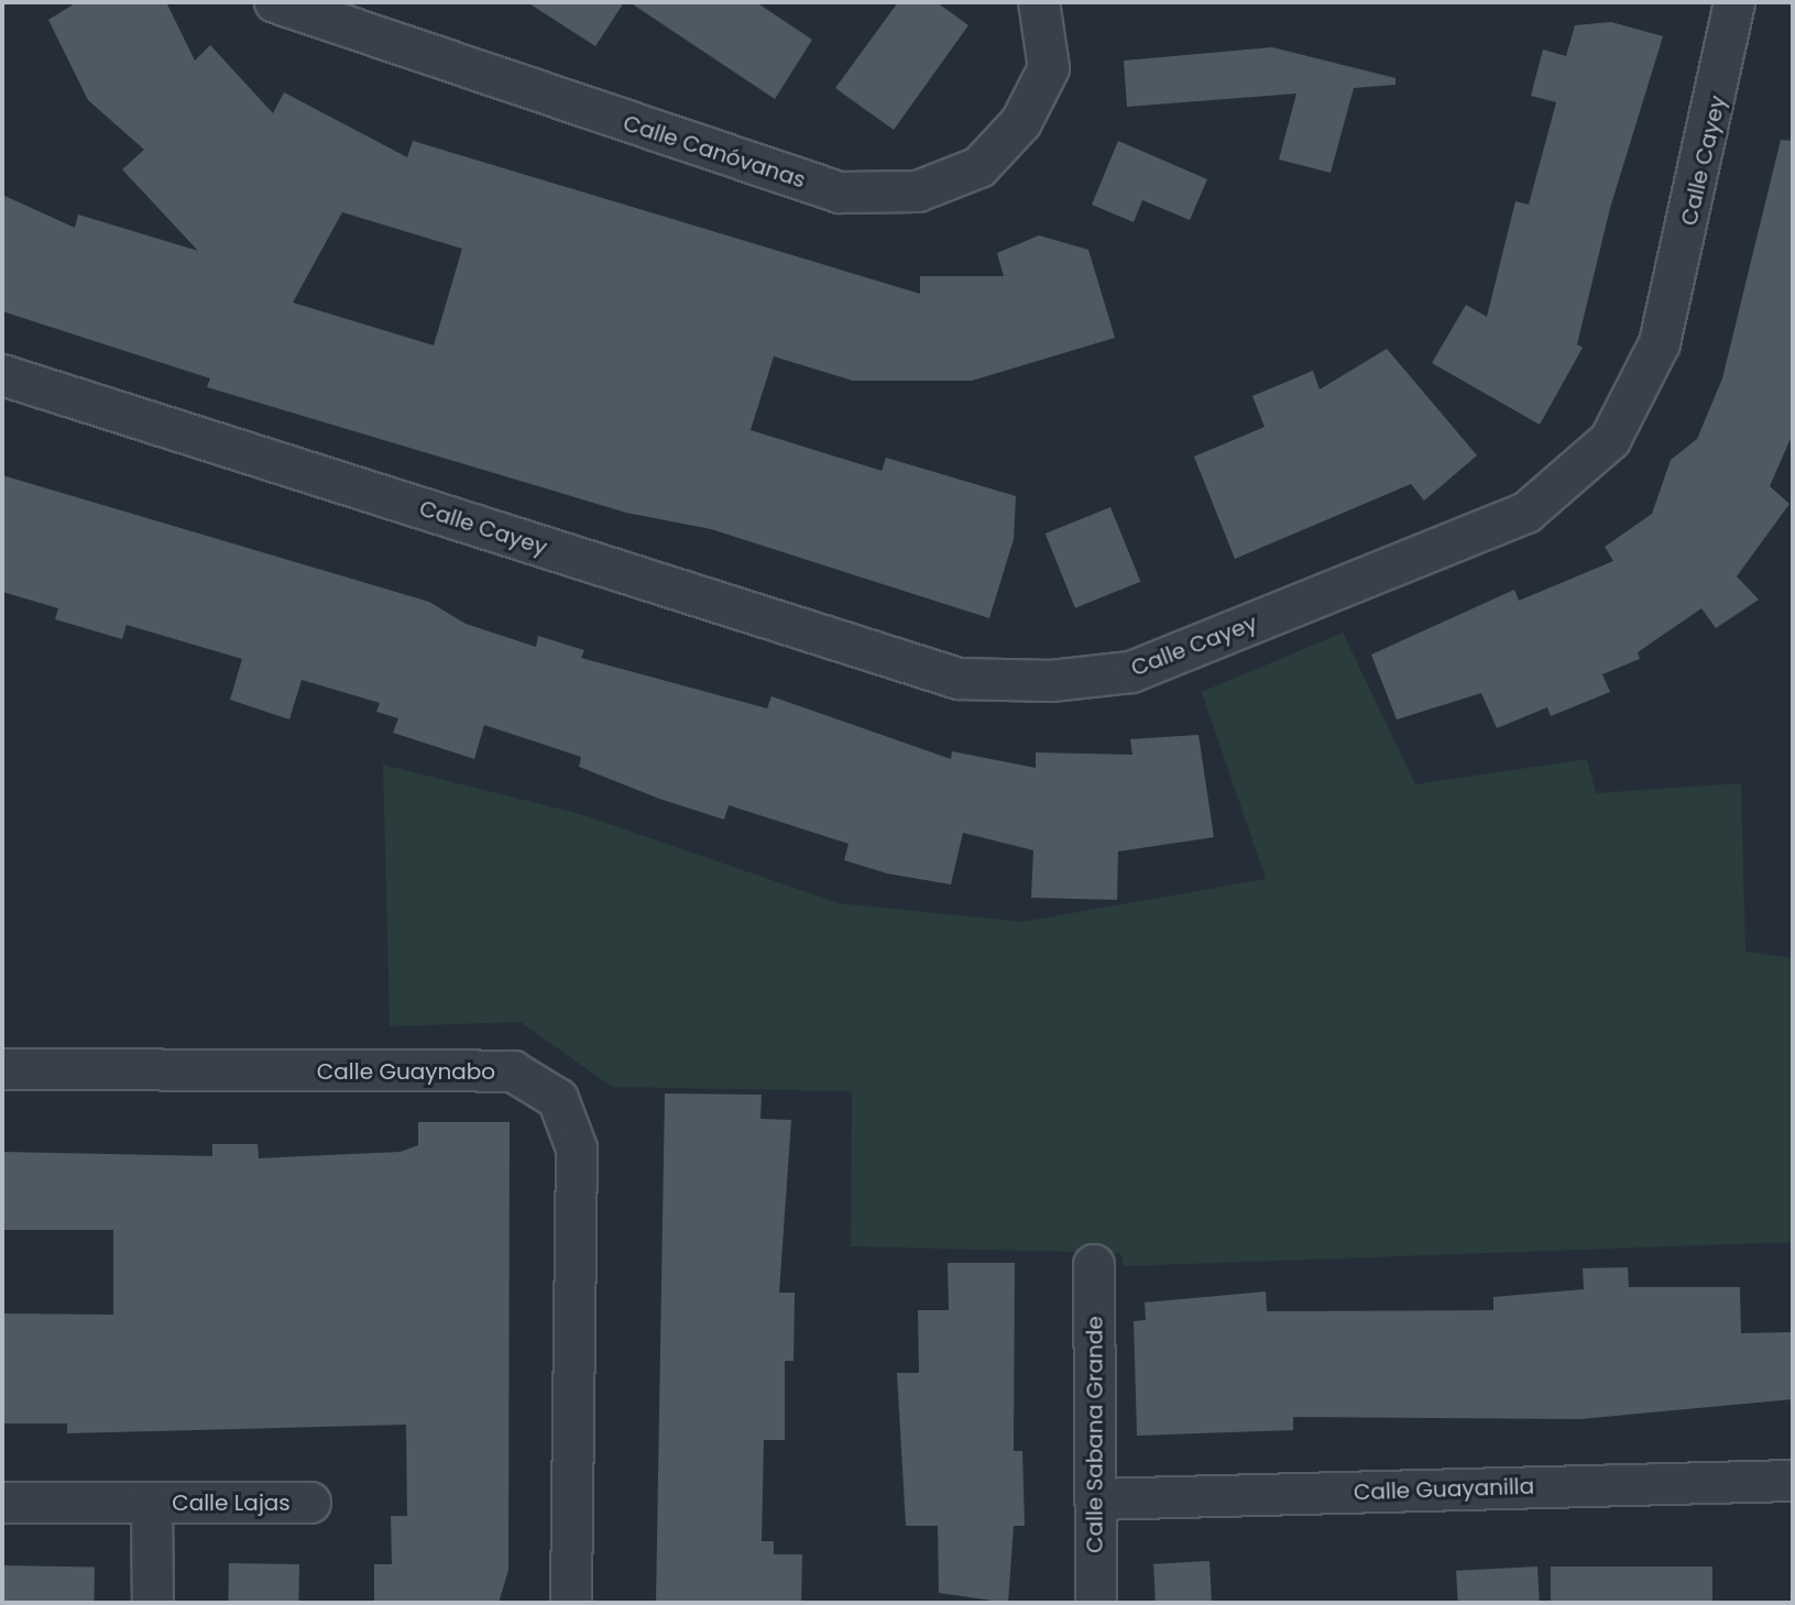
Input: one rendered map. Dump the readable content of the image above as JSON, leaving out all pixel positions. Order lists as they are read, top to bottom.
{
  "streets": {
    "street": [
      "Calle Canóvanas",
      "Calle Cayey",
      "Calle Guaynabo",
      "Calle Sabana Grande",
      "Calle Guayanilla",
      "Calle Lajas"
    ]
  },
  "crossings": [
    ["Calle Sabana Grande", "Calle Guayanilla"]
  ]
}
